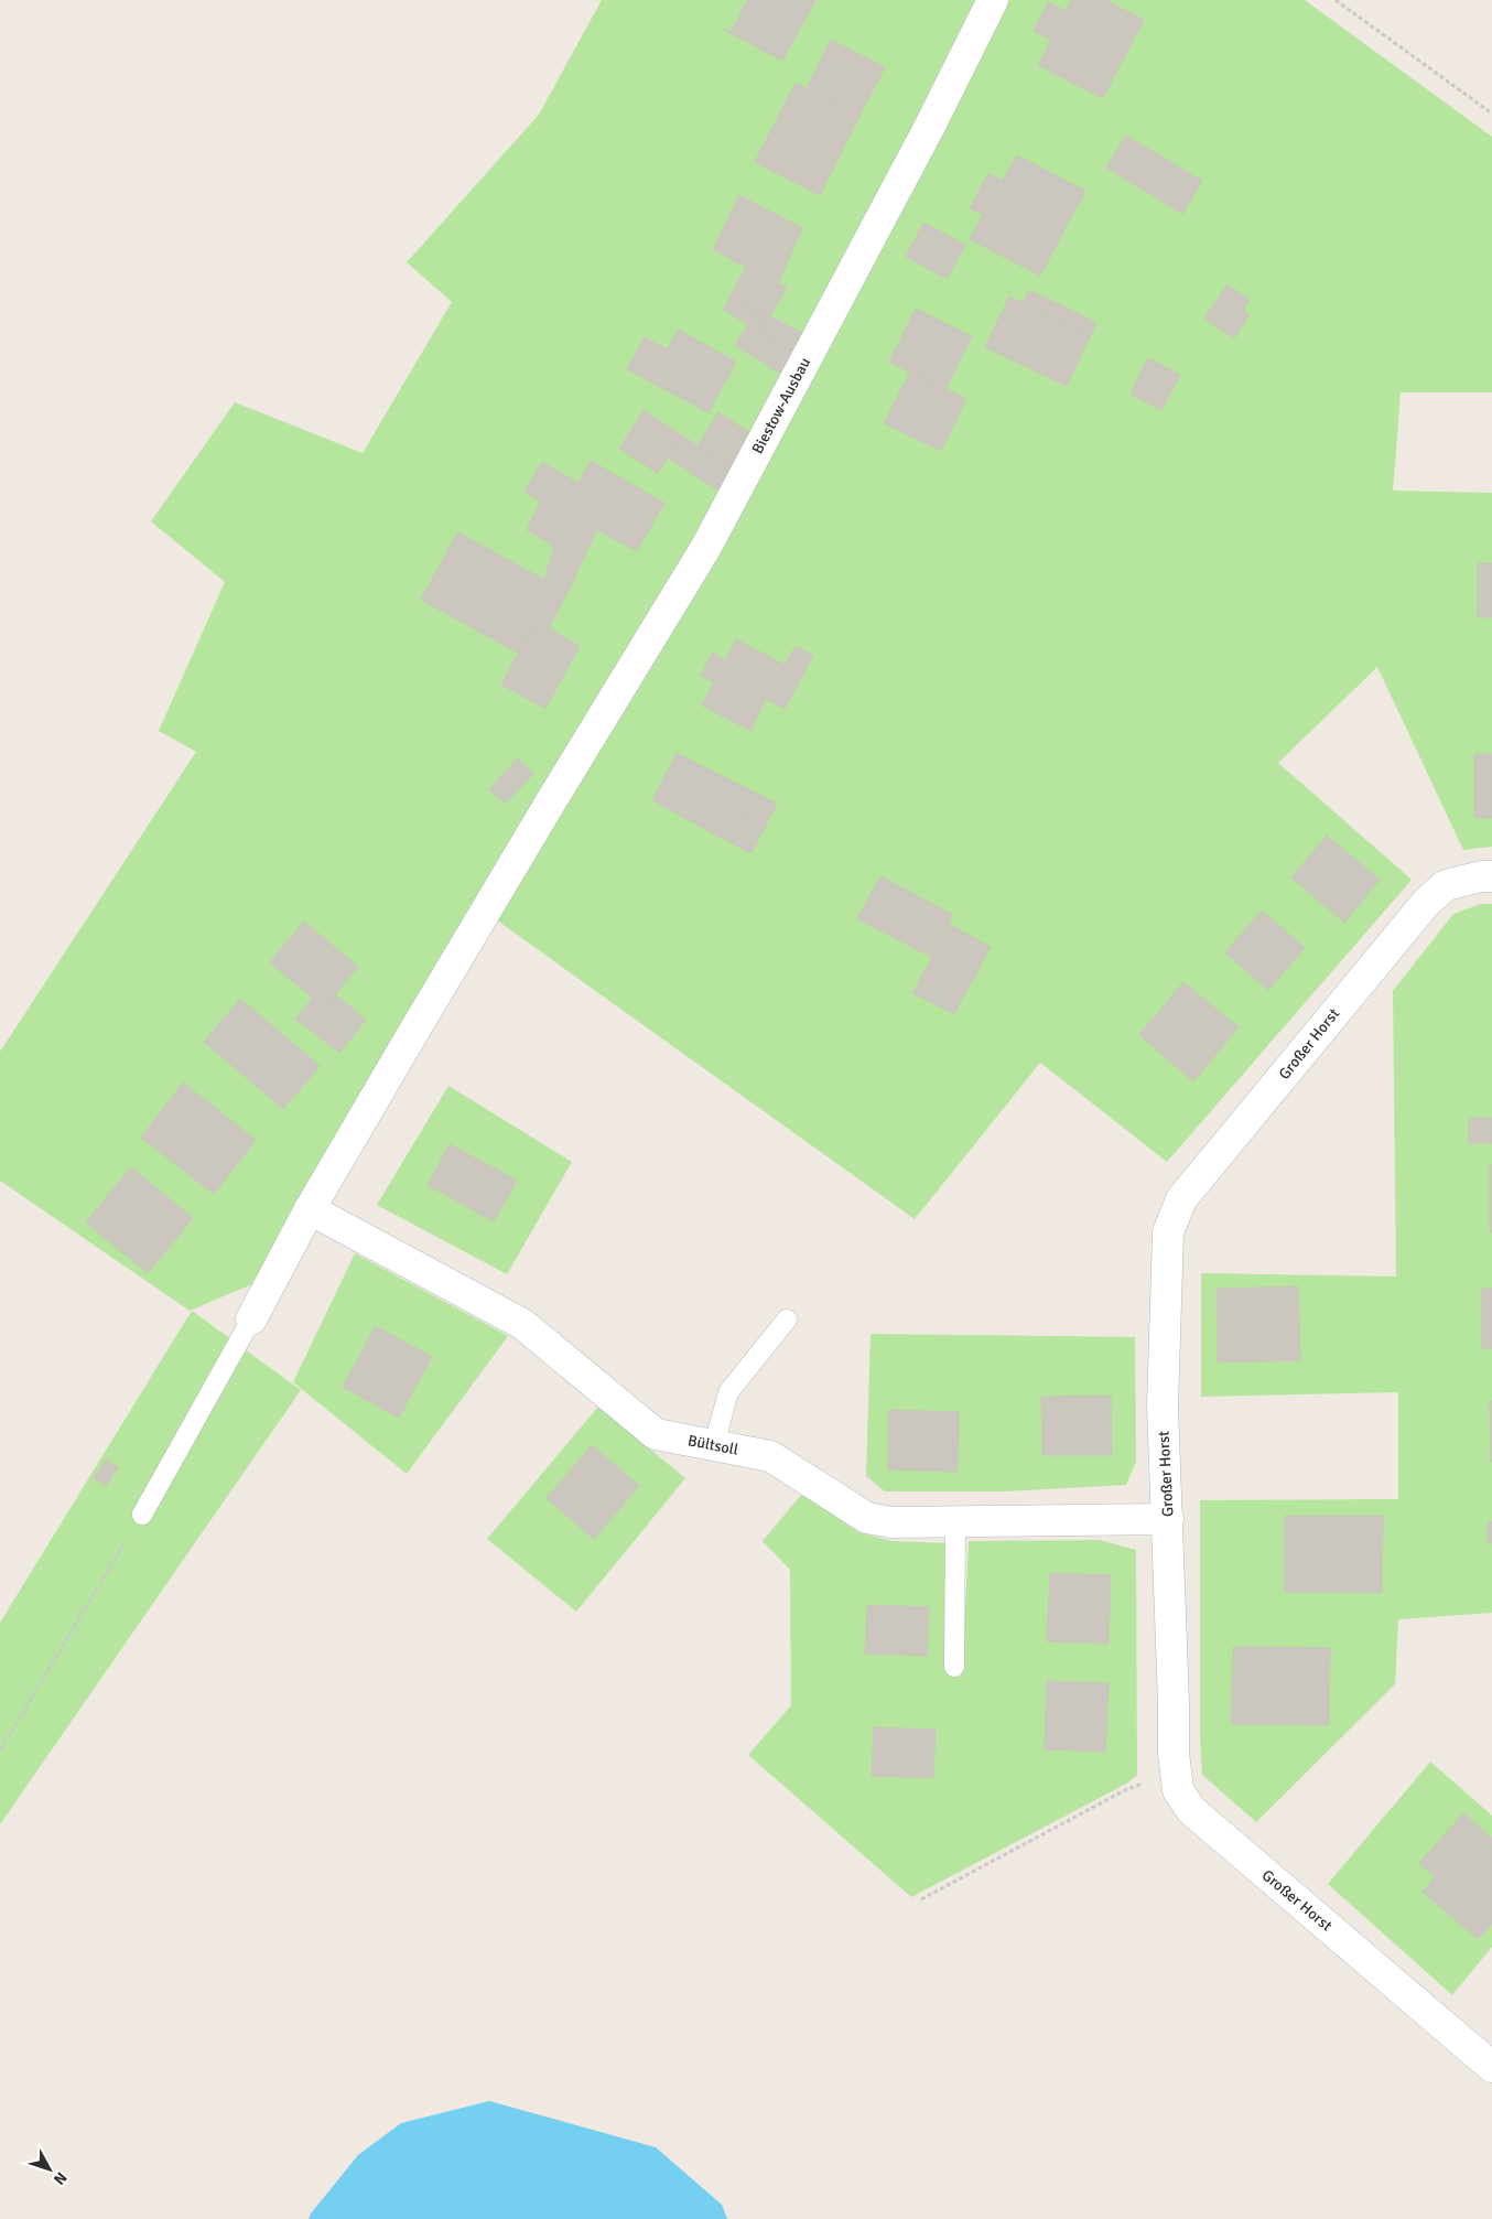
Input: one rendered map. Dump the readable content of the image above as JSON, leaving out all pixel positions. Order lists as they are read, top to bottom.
{
  "streets": {
    "street": ["Biestow-Ausbau", "Großer Horst", "Bültsoll"]
  },
  "crossings": [
    ["Biestow-Ausbau", "Bültsoll"],
    ["Großer Horst", "Bültsoll"]
  ],
  "north": "bottom right"
}
